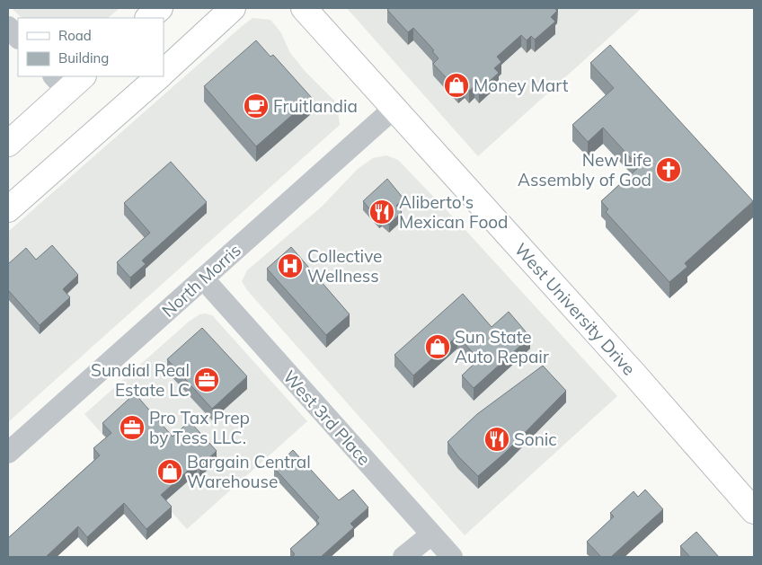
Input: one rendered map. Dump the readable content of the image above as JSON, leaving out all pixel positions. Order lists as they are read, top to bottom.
{
  "streets": {
    "main road": ["West University Drive"],
    "street": ["North Morris", "West 3rd Place"]
  },
  "crossings": [
    ["North Morris", "West University Drive"],
    ["North Morris", "West 3rd Place"]
  ],
  "places": {
    "shop": ["Money Mart", "Sun State Auto Repair", "Bargain Central Warehouse"],
    "cafe": ["Fruitlandia"],
    "church": ["New Life Assembly of God"],
    "restaurant": ["Aliberto's Mexican Food", "Sonic"],
    "hospital": ["Collective Wellness"],
    "office": ["Sundial Real Estate LC", "Pro Tax Prep by Tess LLC."]
  },
  "legend": ["Road", "Building"]
}
